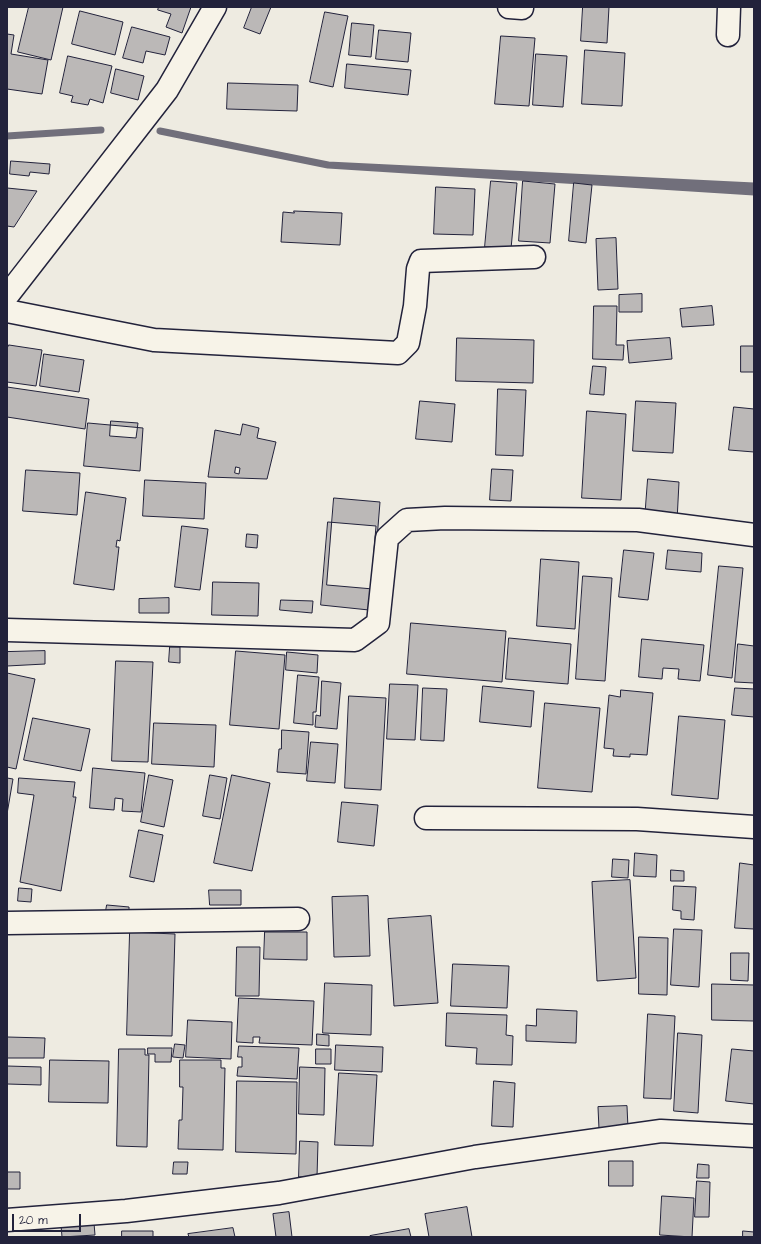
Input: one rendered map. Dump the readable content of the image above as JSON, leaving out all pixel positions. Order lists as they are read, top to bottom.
{
  "scale_bar": "20 m"
}
